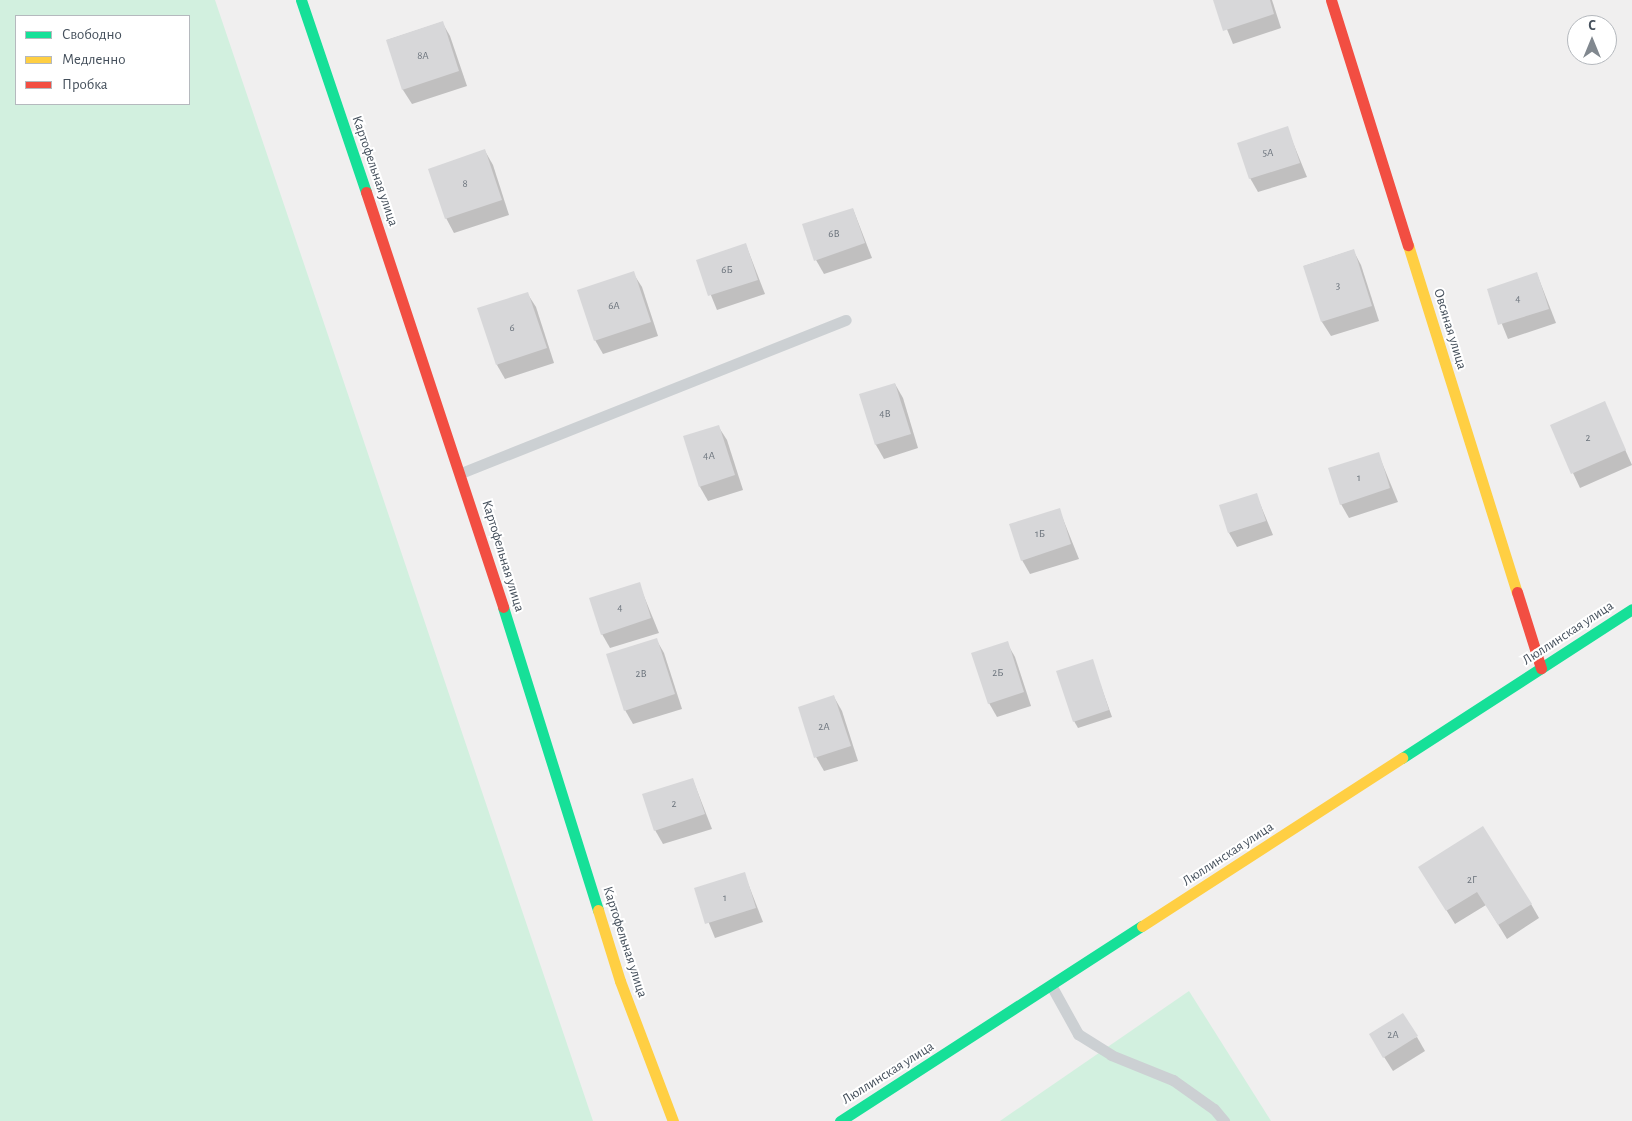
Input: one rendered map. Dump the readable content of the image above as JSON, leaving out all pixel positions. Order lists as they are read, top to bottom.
{
  "streets": {
    "street": ["Картофельная улица", "Овсяная улица", "Люллинская улица"]
  },
  "crossings": [
    ["Овсяная улица", "Люллинская улица"]
  ],
  "house_numbers": [
    "8А",
    "5А",
    "8",
    "6В",
    "6Б",
    "3",
    "4",
    "6А",
    "6",
    "4В",
    "2",
    "4А",
    "1",
    "1Б",
    "4",
    "2Б",
    "2В",
    "2А",
    "2",
    "2Г",
    "1",
    "2А"
  ],
  "legend": ["Свободно", "Медленно", "Пробка"],
  "north": "top"
}
